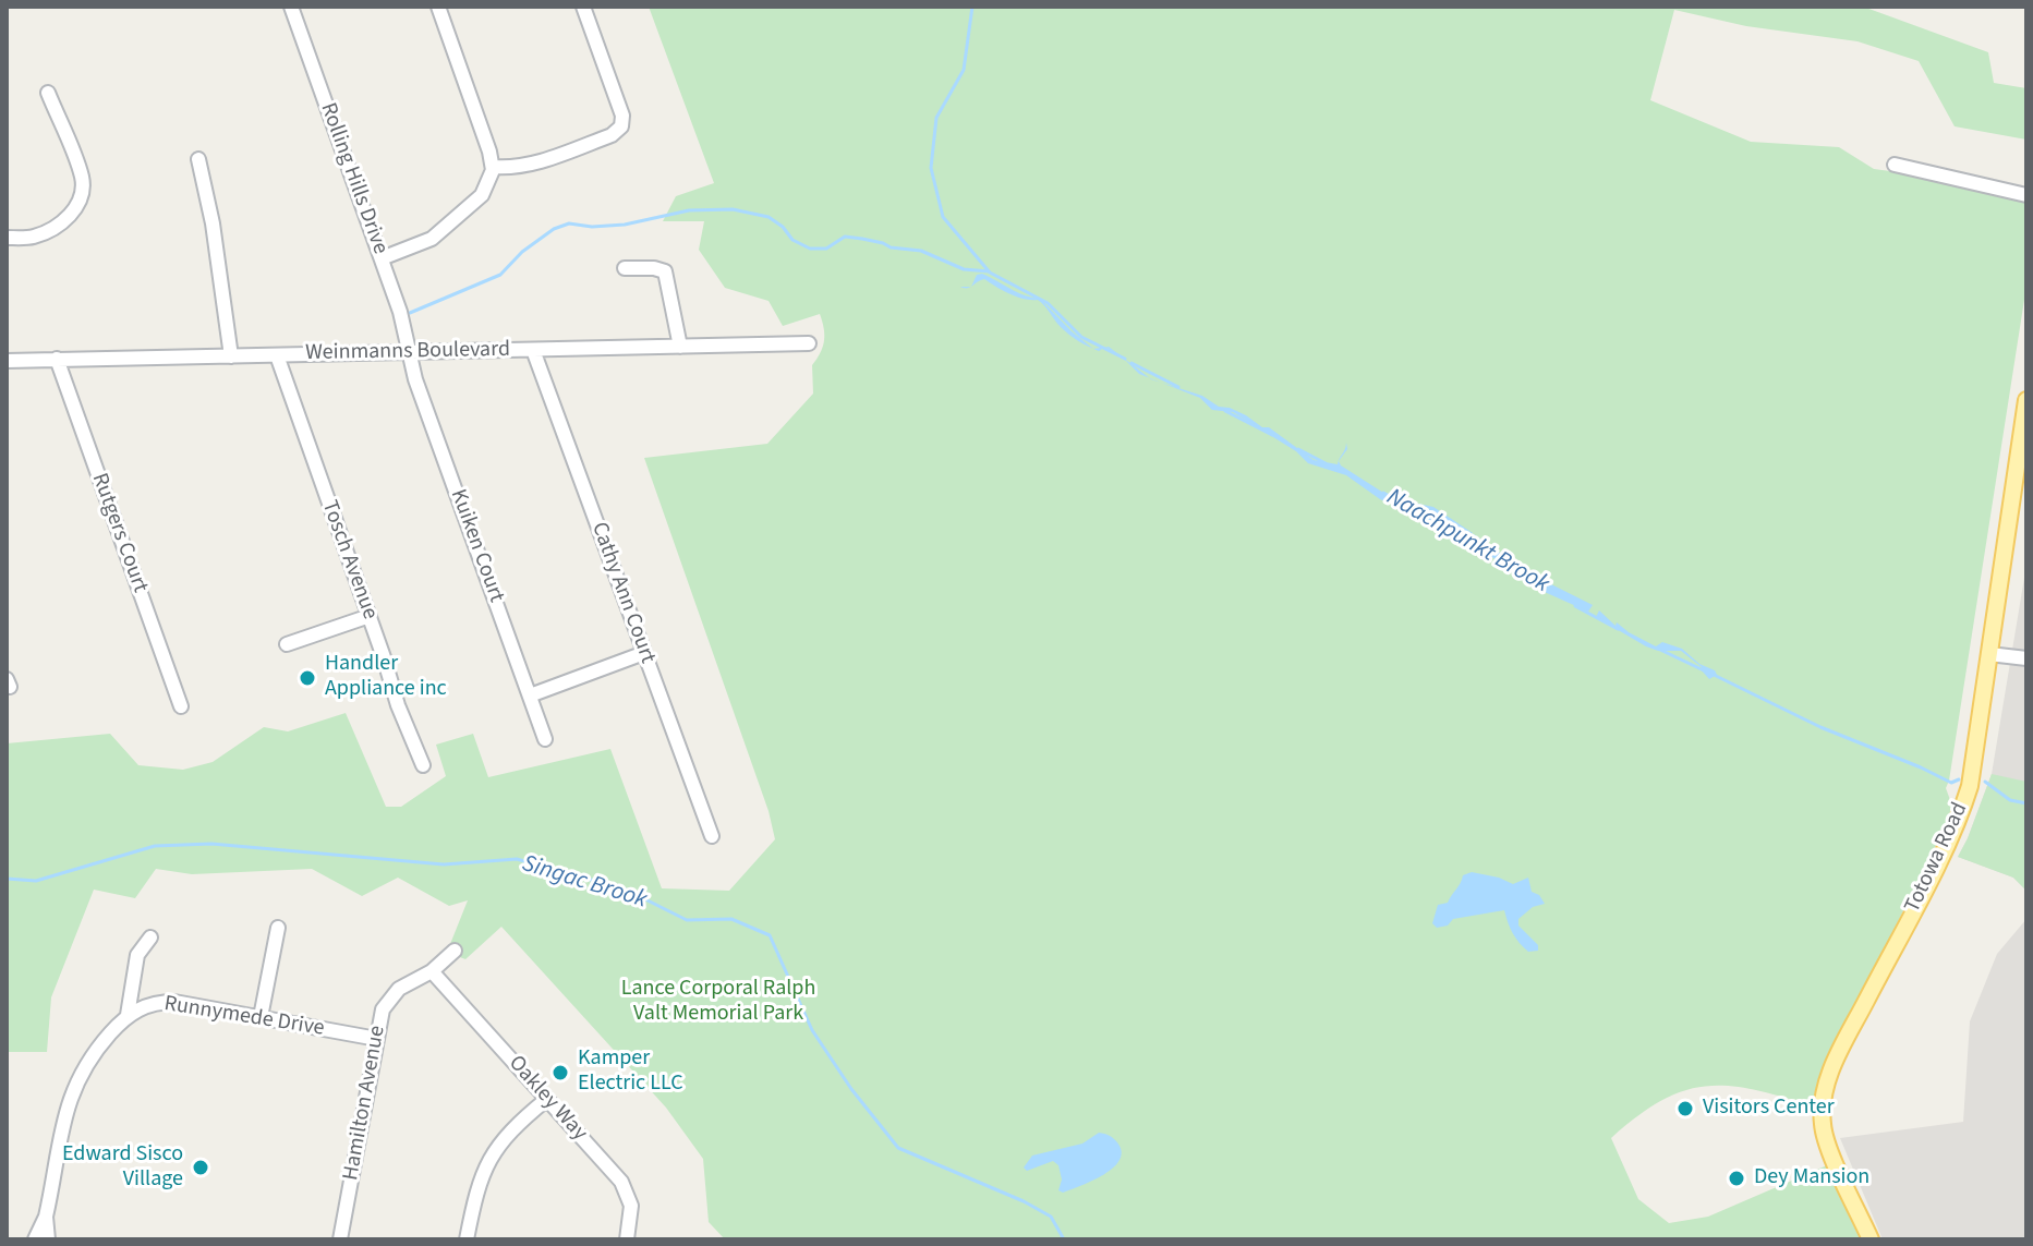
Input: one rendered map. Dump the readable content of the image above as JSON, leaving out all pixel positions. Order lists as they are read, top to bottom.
{
  "streets": {
    "main road": ["Totowa Road"],
    "street": [
      "Rolling Hills Drive",
      "Weinmanns Boulevard",
      "Rutgers Court",
      "Kuiken Court",
      "Tosch Avenue",
      "Cathy Ann Court",
      "Runnymede Drive",
      "Oakley Way",
      "Hamilton Avenue"
    ]
  },
  "crossings": [
    ["Rolling Hills Drive", "Weinmanns Boulevard"],
    ["Rolling Hills Drive", "Kuiken Court"],
    ["Weinmanns Boulevard", "Rutgers Court"],
    ["Weinmanns Boulevard", "Kuiken Court"],
    ["Weinmanns Boulevard", "Tosch Avenue"],
    ["Weinmanns Boulevard", "Cathy Ann Court"],
    ["Runnymede Drive", "Hamilton Avenue"],
    ["Oakley Way", "Hamilton Avenue"]
  ],
  "water": ["Naachpunkt Brook", "Singac Brook"],
  "parks": ["Lance Corporal Ralph Valt Memorial Park"],
  "places": [
    "Handler Appliance inc",
    "Kamper Electric LLC",
    "Visitors Center",
    "Edward Sisco Village",
    "Dey Mansion"
  ]
}
